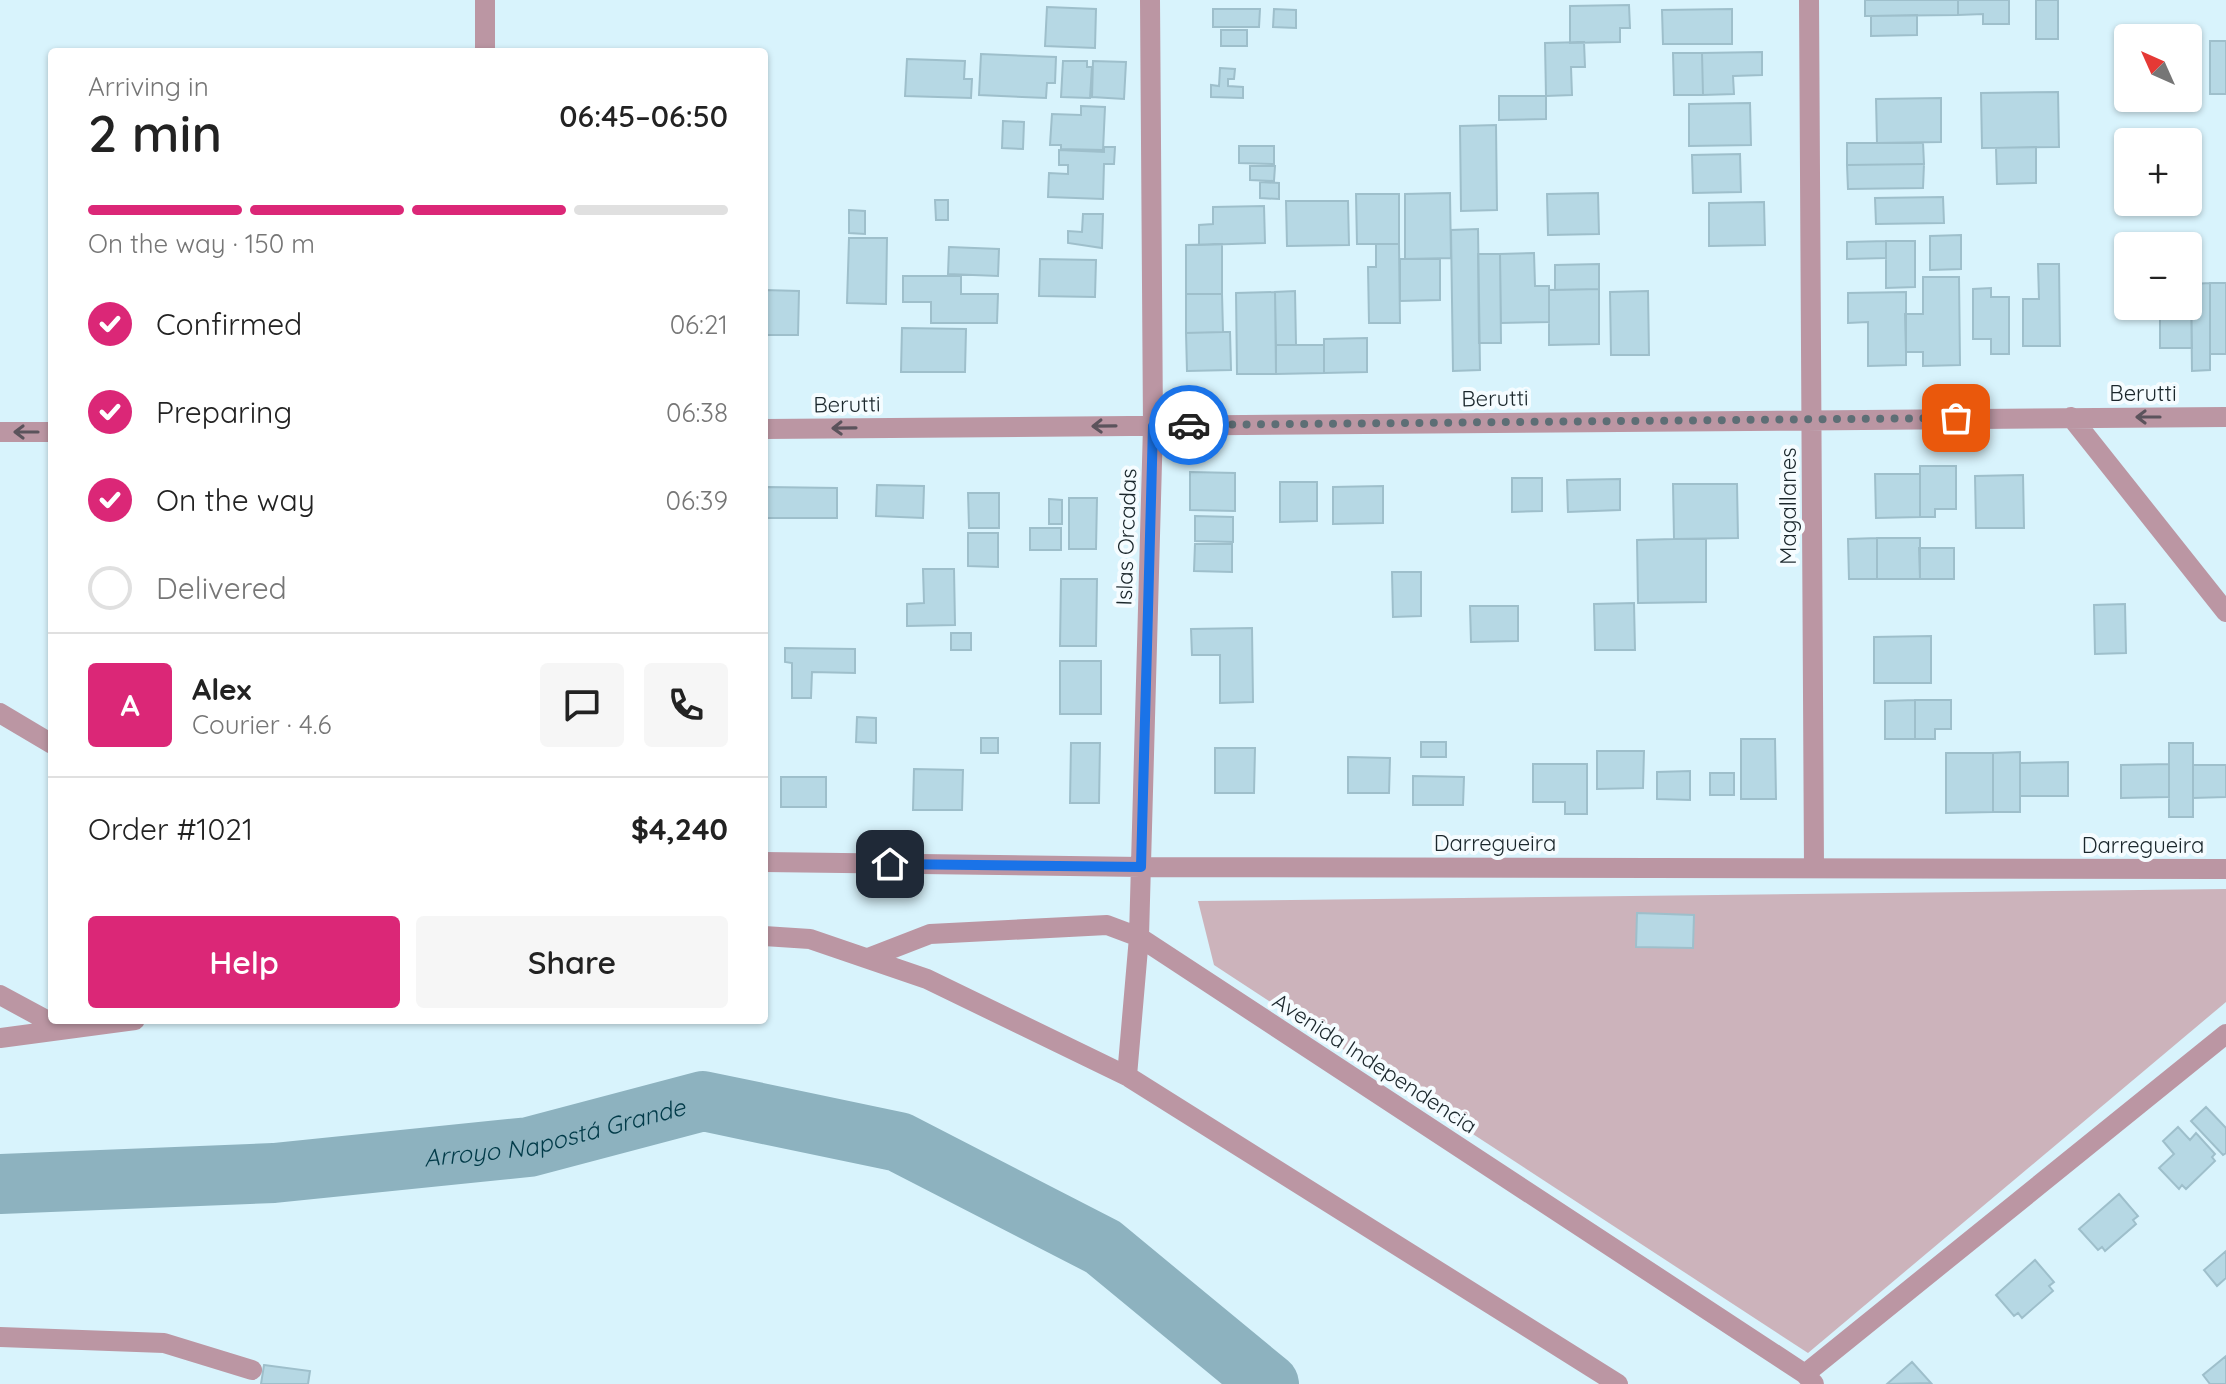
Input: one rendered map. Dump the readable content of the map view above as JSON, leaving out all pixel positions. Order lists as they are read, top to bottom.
{
  "streets": {
    "street": [
      "Berutti",
      "Magallanes",
      "Islas Orcadas",
      "Darregueira",
      "Avenida Independencia"
    ]
  },
  "crossings": [
    ["Berutti", "Magallanes"],
    ["Berutti", "Islas Orcadas"],
    ["Magallanes", "Darregueira"],
    ["Islas Orcadas", "Darregueira"],
    ["Islas Orcadas", "Avenida Independencia"]
  ],
  "one_way": ["Berutti"],
  "water": ["Arroyo Napostá Grande"],
  "north": "top left",
  "page": {
    "map_buttons": ["+", "−"],
    "heading": ["2 min", "Arriving in", "06:45–06:50"],
    "panel": [
      "Alex",
      "Courier · 4.6",
      "Order #1021",
      "$4,240"
    ],
    "bar": "On the way · 150 m",
    "list": [
      ["Confirmed", "06:21"],
      ["Preparing", "06:38"],
      ["On the way", "06:39"],
      "Delivered"
    ],
    "round": "A",
    "buttons": ["Help", "Share"]
  }
}
